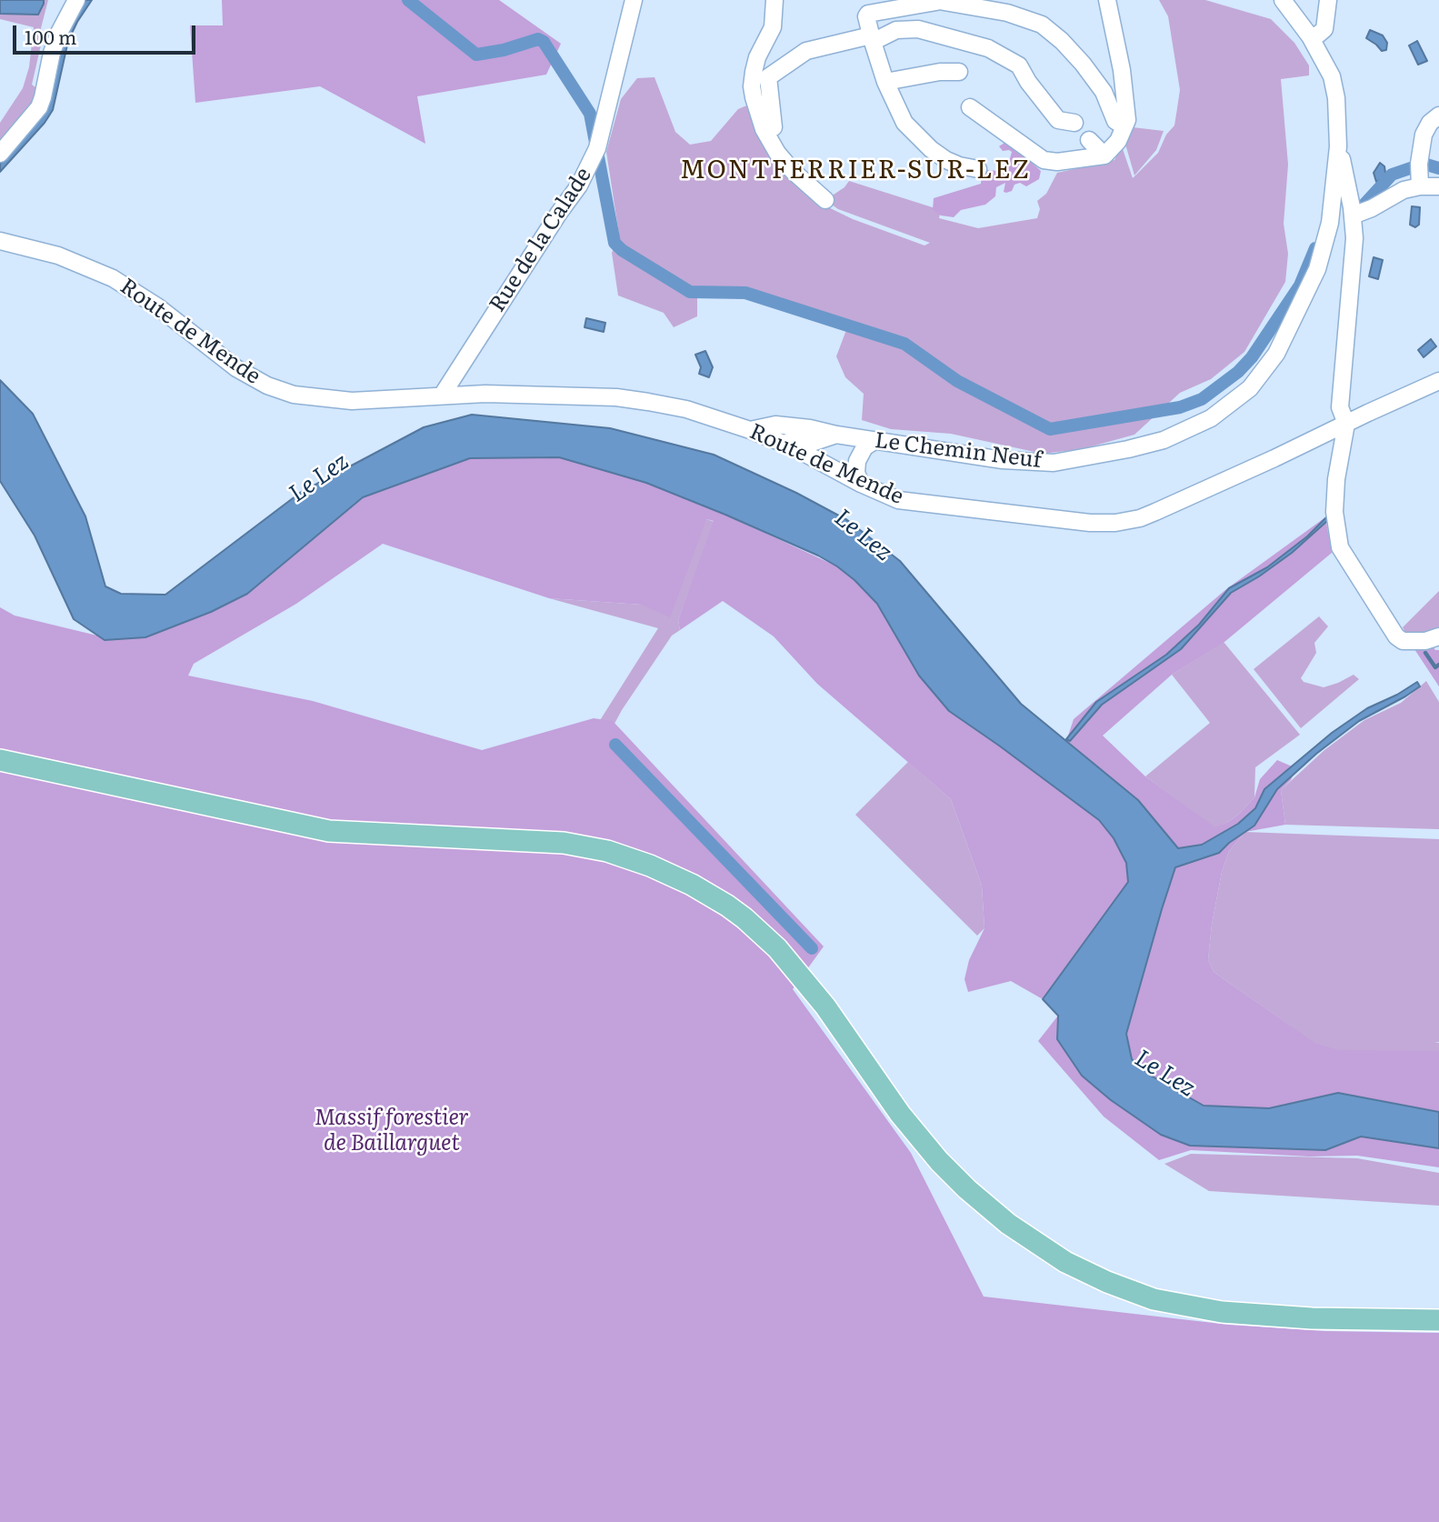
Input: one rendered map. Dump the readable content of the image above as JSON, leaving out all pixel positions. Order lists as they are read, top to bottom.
{
  "streets": {
    "street": ["Rue de la Calade", "Route de Mende", "Le Chemin Neuf"]
  },
  "crossings": [
    ["Rue de la Calade", "Route de Mende"],
    ["Route de Mende", "Le Chemin Neuf"]
  ],
  "districts": ["MONTFERRIER-SUR-LEZ"],
  "water": ["Le Lez"],
  "parks": ["Massif forestier de Baillarguet"],
  "scale_bar": "100 m"
}
